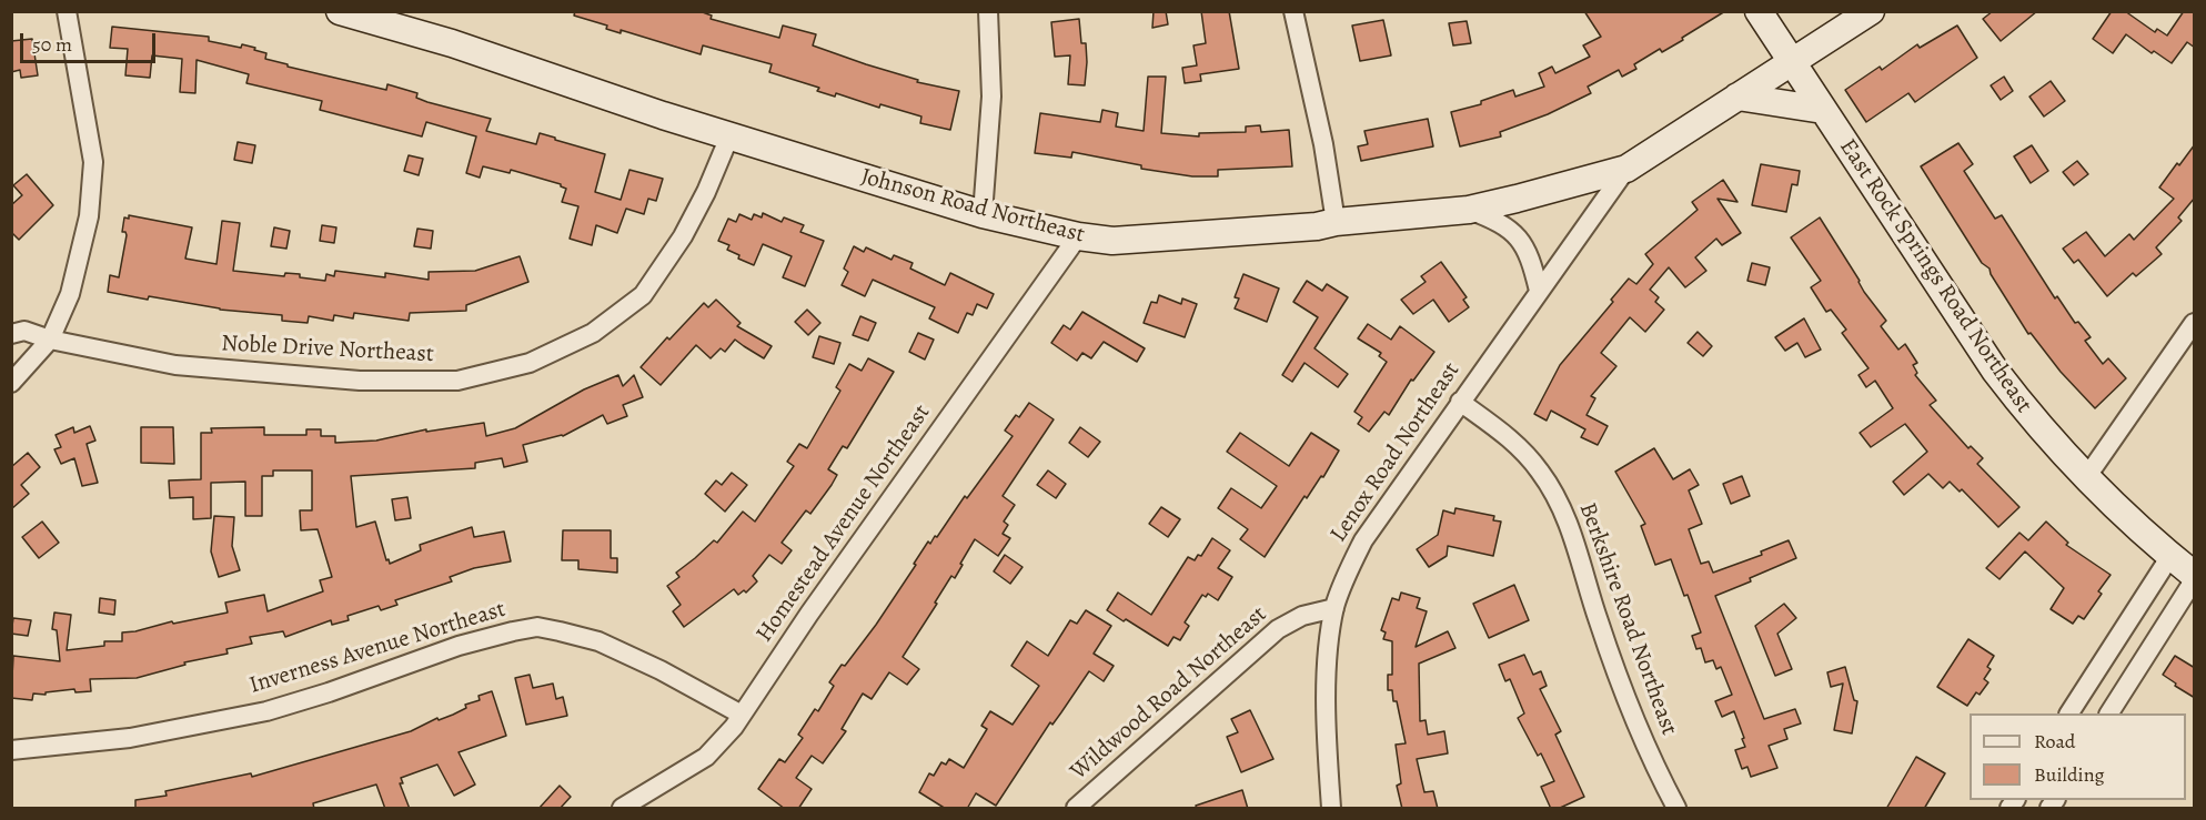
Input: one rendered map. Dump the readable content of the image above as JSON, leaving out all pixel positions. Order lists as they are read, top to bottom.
{
  "streets": {
    "street": [
      "Johnson Road Northeast",
      "East Rock Springs Road Northeast",
      "Noble Drive Northeast",
      "Lenox Road Northeast",
      "Homestead Avenue Northeast",
      "Berkshire Road Northeast",
      "Inverness Avenue Northeast",
      "Wildwood Road Northeast"
    ]
  },
  "crossings": [
    ["Johnson Road Northeast", "East Rock Springs Road Northeast"],
    ["Johnson Road Northeast", "Noble Drive Northeast"],
    ["Johnson Road Northeast", "Lenox Road Northeast"],
    ["Johnson Road Northeast", "Homestead Avenue Northeast"],
    ["Lenox Road Northeast", "Berkshire Road Northeast"],
    ["Lenox Road Northeast", "Wildwood Road Northeast"],
    ["Homestead Avenue Northeast", "Inverness Avenue Northeast"]
  ],
  "legend": ["Road", "Building"],
  "scale_bar": "50 m"
}
